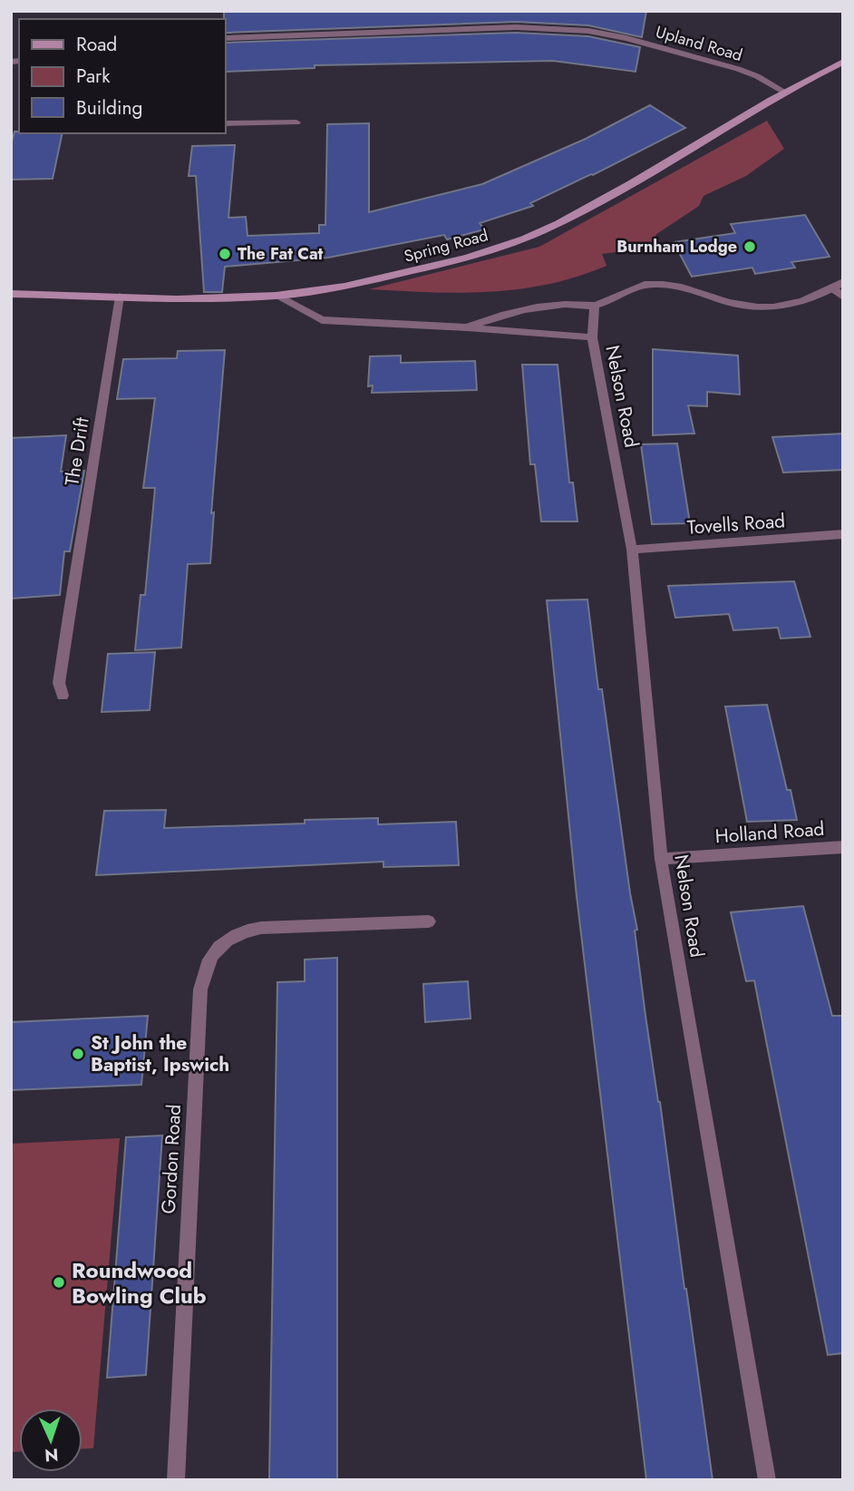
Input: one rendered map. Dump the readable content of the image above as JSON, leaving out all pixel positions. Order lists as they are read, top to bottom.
{
  "streets": {
    "street": [
      "Upland Road",
      "Spring Road",
      "Nelson Road",
      "The Drift",
      "Tovells Road",
      "Holland Road",
      "Gordon Road"
    ]
  },
  "crossings": [
    ["Upland Road", "Spring Road"],
    ["Spring Road", "Nelson Road"],
    ["Spring Road", "The Drift"],
    ["Nelson Road", "Tovells Road"],
    ["Nelson Road", "Holland Road"]
  ],
  "places": [
    "Burnham Lodge",
    "The Fat Cat",
    "St John the Baptist, Ipswich",
    "Roundwood Bowling Club"
  ],
  "legend": ["Road", "Park", "Building"],
  "north": "bottom"
}
